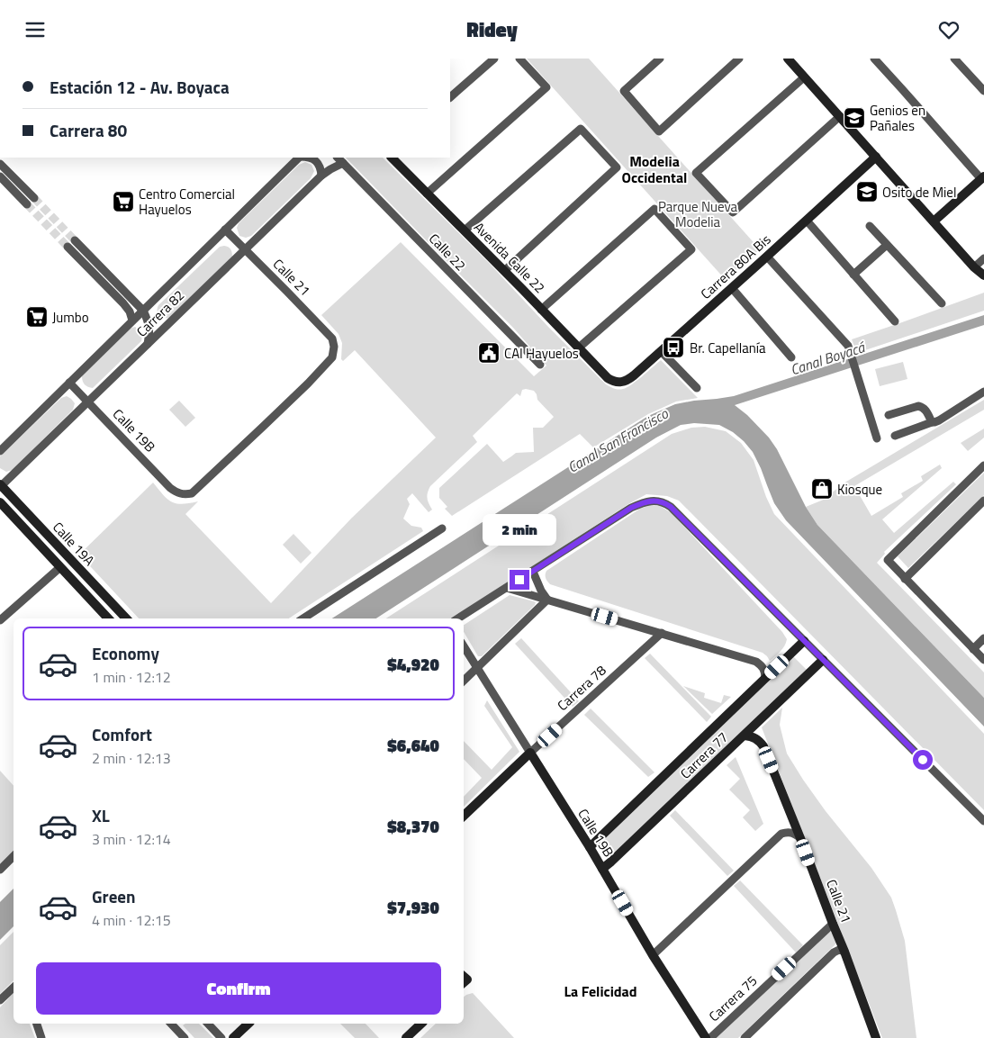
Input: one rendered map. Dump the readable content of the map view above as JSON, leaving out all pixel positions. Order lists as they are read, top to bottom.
{
  "streets": {
    "street": [
      "Calle 22",
      "Avenida Calle 22",
      "Carrera 80A Bis",
      "Calle 21",
      "Carrera 82",
      "Calle 19B",
      "Calle 19A",
      "Carrera 78",
      "Carrera 77",
      "Carrera 75"
    ]
  },
  "crossings": [
    ["Calle 22", "Carrera 82"],
    ["Avenida Calle 22", "Carrera 80A Bis"],
    ["Calle 21", "Carrera 82"],
    ["Calle 21", "Calle 19B"],
    ["Calle 21", "Carrera 77"],
    ["Calle 21", "Carrera 75"],
    ["Carrera 82", "Calle 19B"],
    ["Carrera 82", "Calle 19A"],
    ["Calle 19B", "Carrera 78"],
    ["Calle 19B", "Carrera 77"]
  ],
  "districts": ["Modelia Occidental", "La Felicidad"],
  "water": ["Canal Boyacá", "Canal San Francisco"],
  "parks": ["Parque Nueva Modelia"],
  "places": {
    "school or university": ["Genios en Pañales", "Osito de Miel"],
    "supermarket": ["Centro Comercial Hayuelos", "Jumbo"],
    "bus stop": ["Br. Capellanía"],
    "public building": ["CAI Hayuelos"],
    "shop": ["Kiosque"]
  },
  "page": {
    "header": "Ridey",
    "banner": ["Estación 12 - Av. Boyaca", "Carrera 80"],
    "bubble": "2 min",
    "list": [
      {
        "name": "Economy",
        "note": "1 min · 12:12",
        "value": "$4,920"
      },
      {
        "name": "Comfort",
        "note": "2 min · 12:13",
        "value": "$6,640"
      },
      {
        "name": "XL",
        "note": "3 min · 12:14",
        "value": "$8,370"
      },
      {
        "name": "Green",
        "note": "4 min · 12:15",
        "value": "$7,930"
      }
    ],
    "buttons": "Confirm"
  }
}
